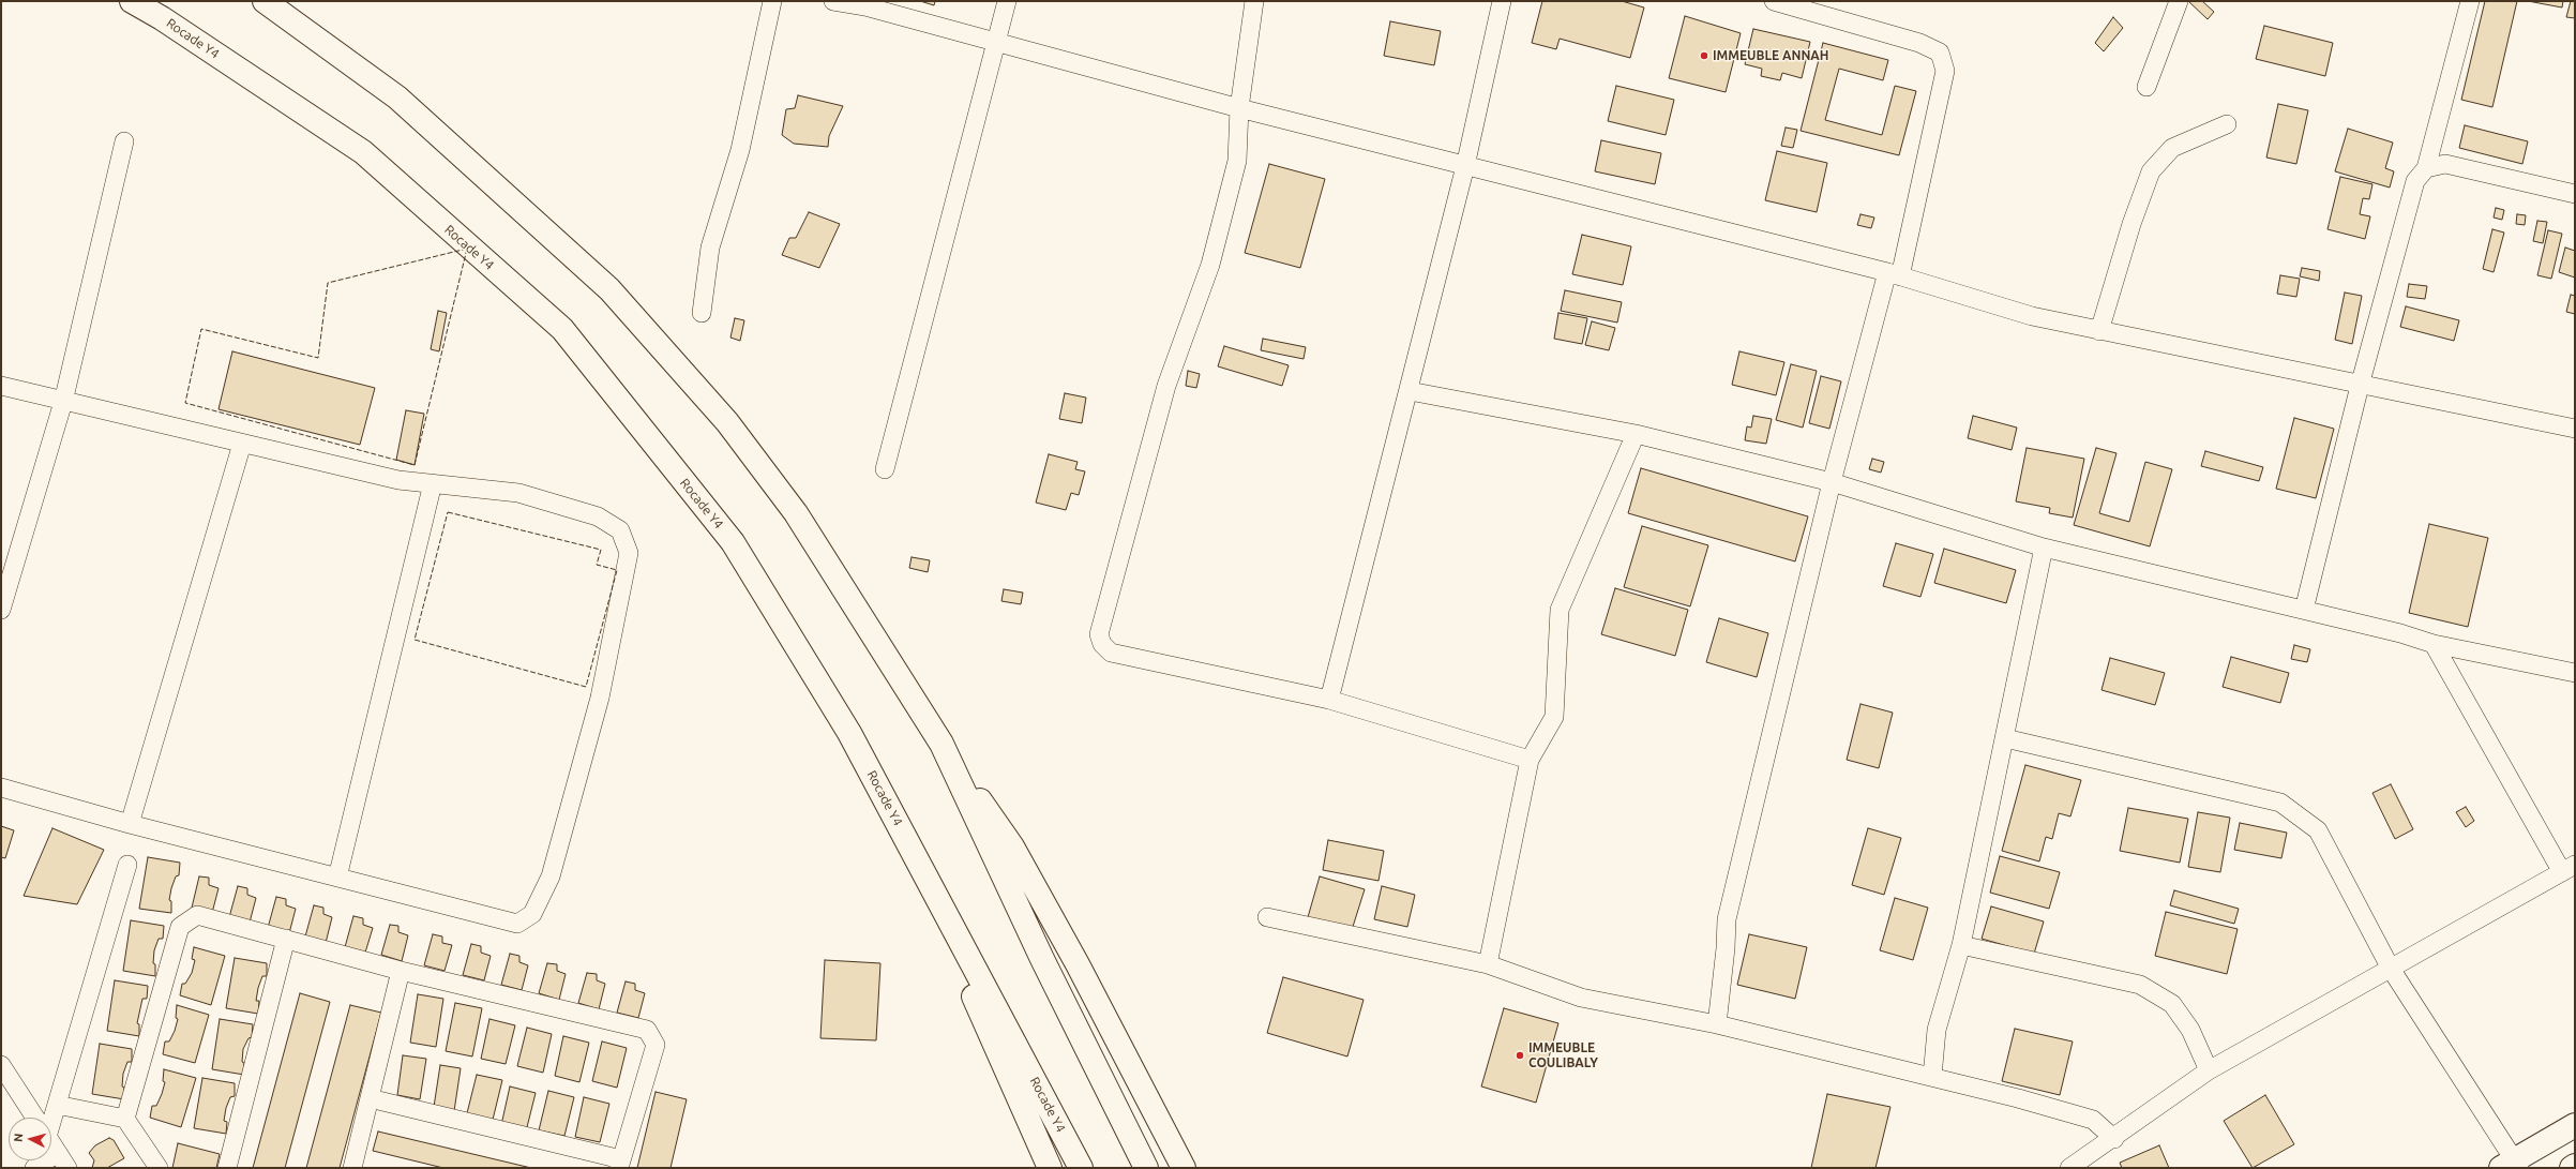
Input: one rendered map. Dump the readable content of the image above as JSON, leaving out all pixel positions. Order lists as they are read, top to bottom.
{
  "streets": {
    "main road": ["Rocade Y4"]
  },
  "places": ["IMMEUBLE ANNAH", "IMMEUBLE COULIBALY"],
  "north": "left"
}
